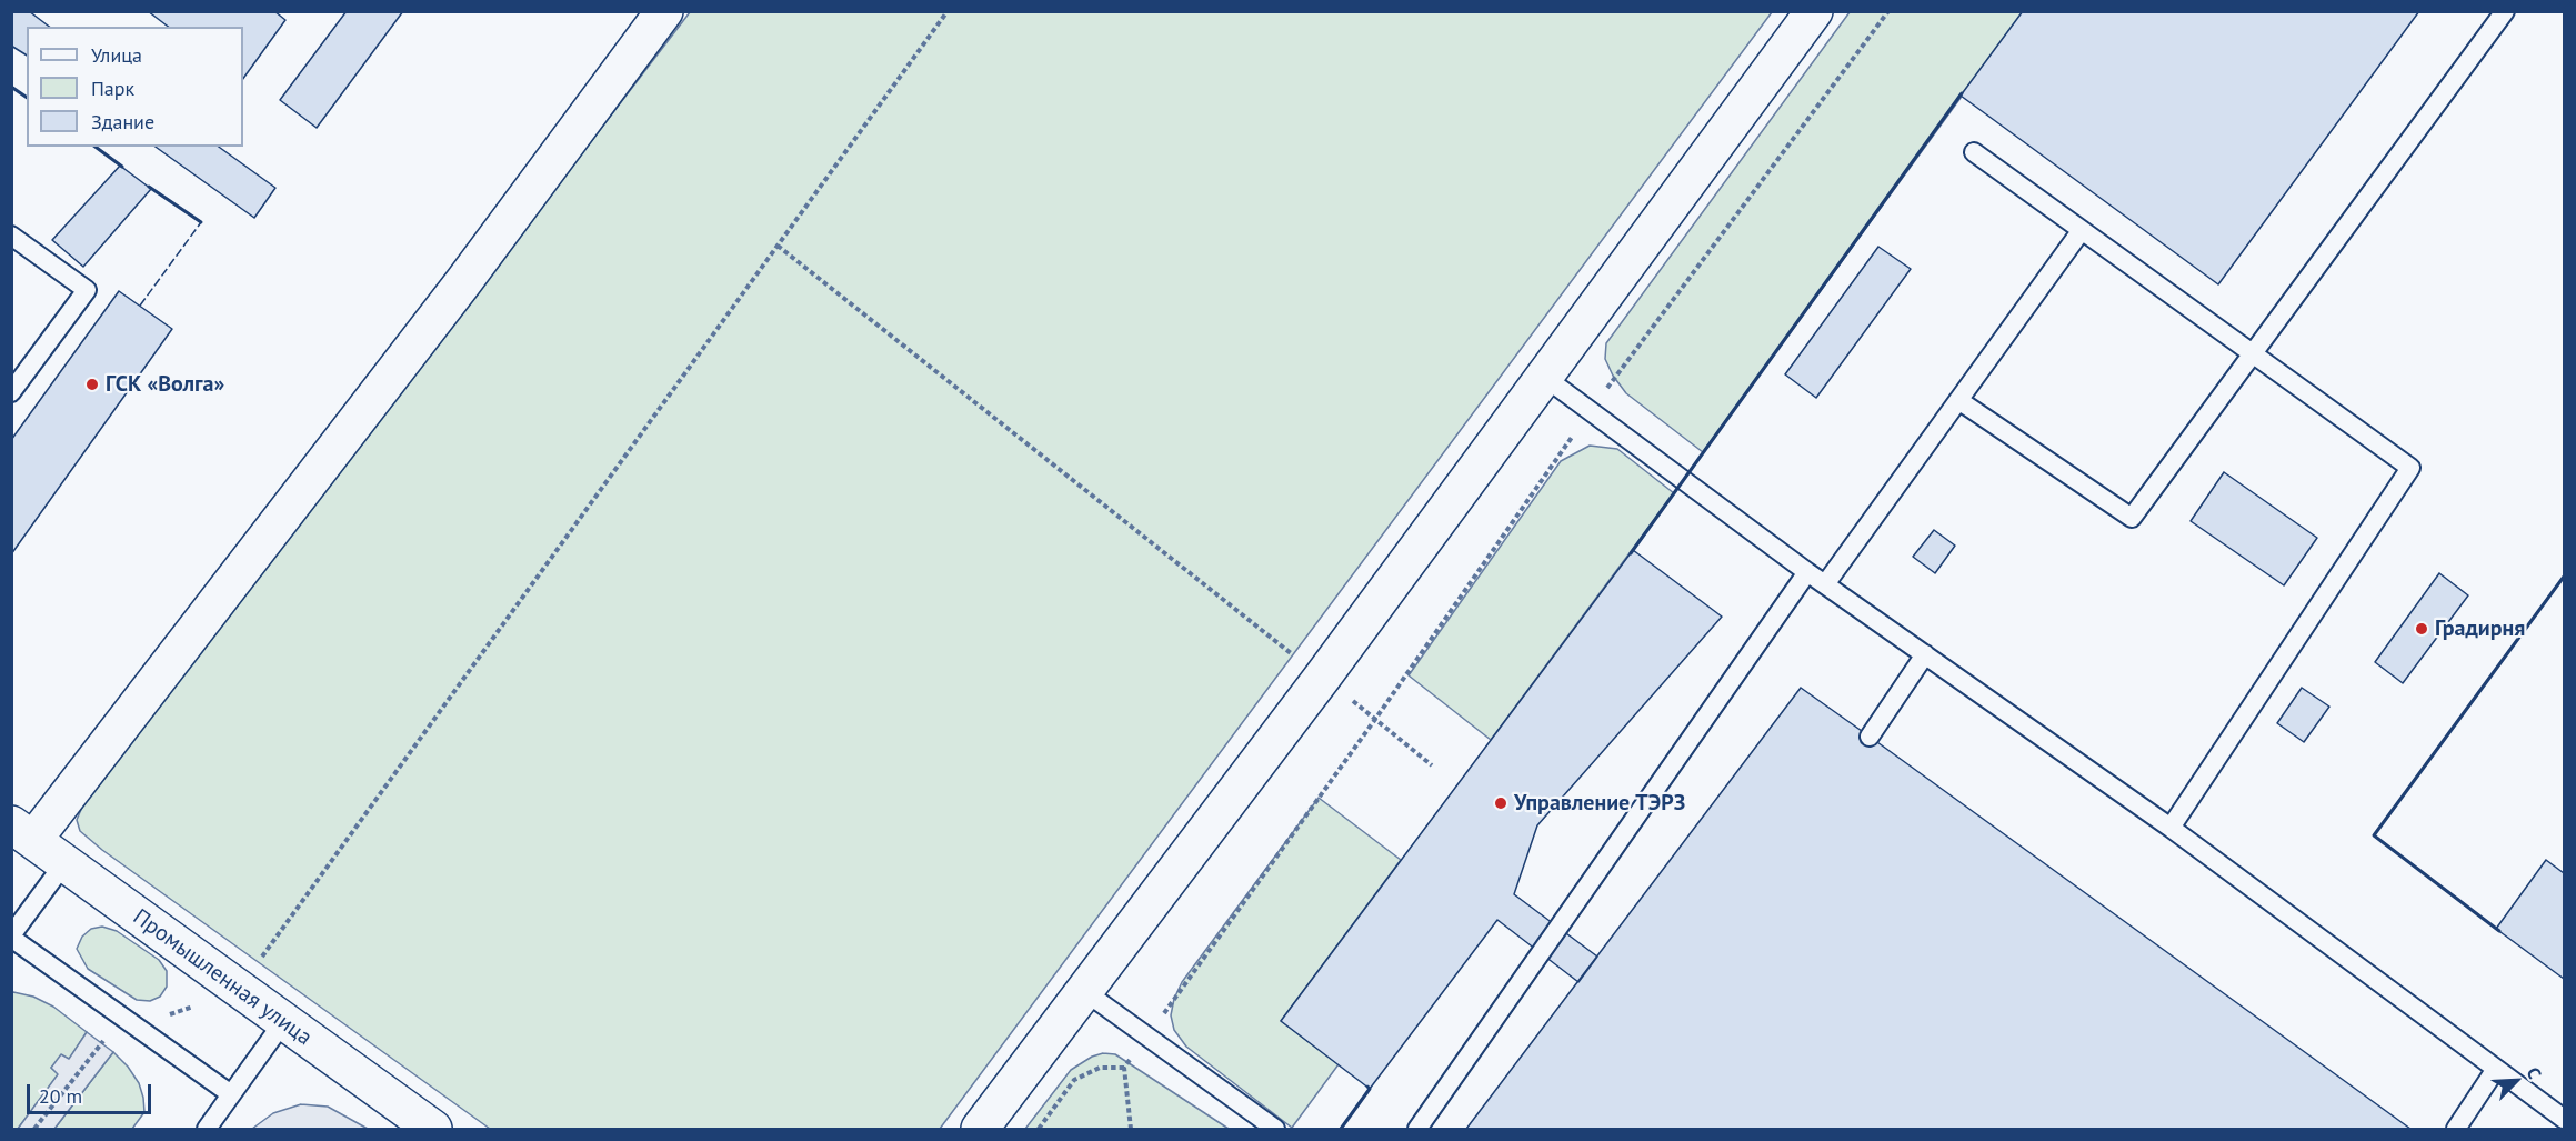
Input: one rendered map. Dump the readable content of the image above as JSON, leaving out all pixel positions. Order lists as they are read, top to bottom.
{
  "streets": {
    "street": ["Промышленная улица"]
  },
  "places": ["ГСК «Волга»", "Градирня", "Управление ТЭРЗ"],
  "legend": ["Улица", "Парк", "Здание"],
  "scale_bar": "20 m",
  "north": "top right"
}
